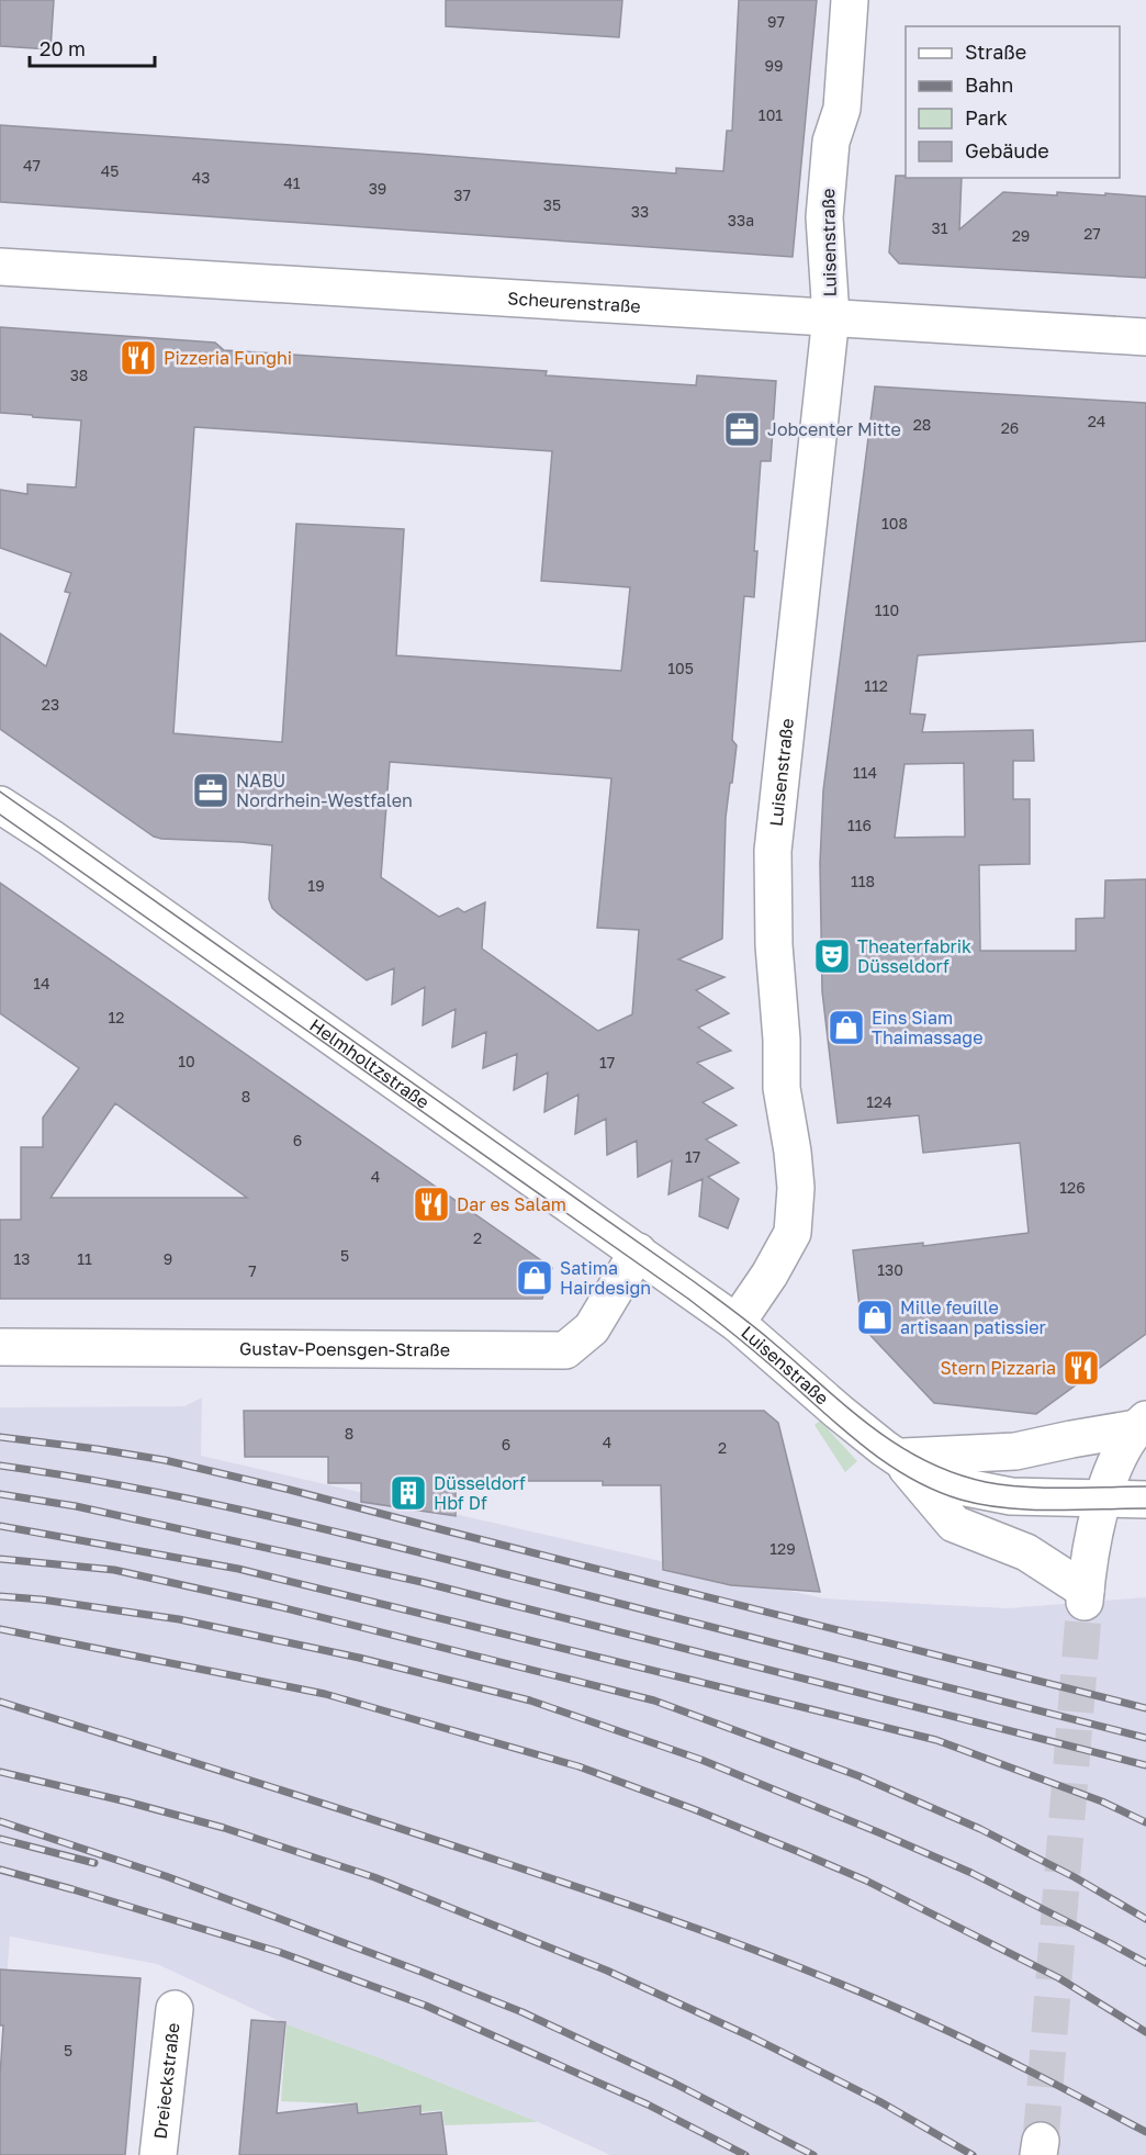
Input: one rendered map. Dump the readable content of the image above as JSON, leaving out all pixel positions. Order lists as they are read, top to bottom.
{
  "streets": {
    "street": [
      "Luisenstraße",
      "Scheurenstraße",
      "Helmholtzstraße",
      "Gustav-Poensgen-Straße",
      "Dreieckstraße"
    ]
  },
  "crossings": [
    ["Luisenstraße", "Scheurenstraße"],
    ["Luisenstraße", "Helmholtzstraße"],
    ["Helmholtzstraße", "Gustav-Poensgen-Straße"]
  ],
  "places": {
    "restaurant": ["Pizzeria Funghi", "Dar es Salam", "Stern Pizzaria"],
    "office": ["Jobcenter Mitte", "NABU Nordrhein-Westfalen"],
    "theatre": ["Theaterfabrik Düsseldorf"],
    "shop": ["Eins Siam Thaimassage", "Satima Hairdesign", "Mille feuille artisaan patissier"],
    "building": ["Düsseldorf Hbf Df"]
  },
  "house_numbers": [
    "97",
    "99",
    "101",
    "47",
    "45",
    "43",
    "41",
    "39",
    "37",
    "35",
    "33",
    "33a",
    "31",
    "27",
    "29",
    "38",
    "24",
    "28",
    "26",
    "108",
    "110",
    "105",
    "112",
    "23",
    "114",
    "116",
    "118",
    "19",
    "14",
    "12",
    "10",
    "17",
    "8",
    "124",
    "6",
    "17",
    "4",
    "126",
    "2",
    "5",
    "13",
    "11",
    "9",
    "130",
    "7",
    "8",
    "4",
    "6",
    "2",
    "129",
    "5"
  ],
  "legend": [
    "Straße",
    "Bahn",
    "Park",
    "Gebäude"
  ],
  "scale_bar": "20 m"
}
